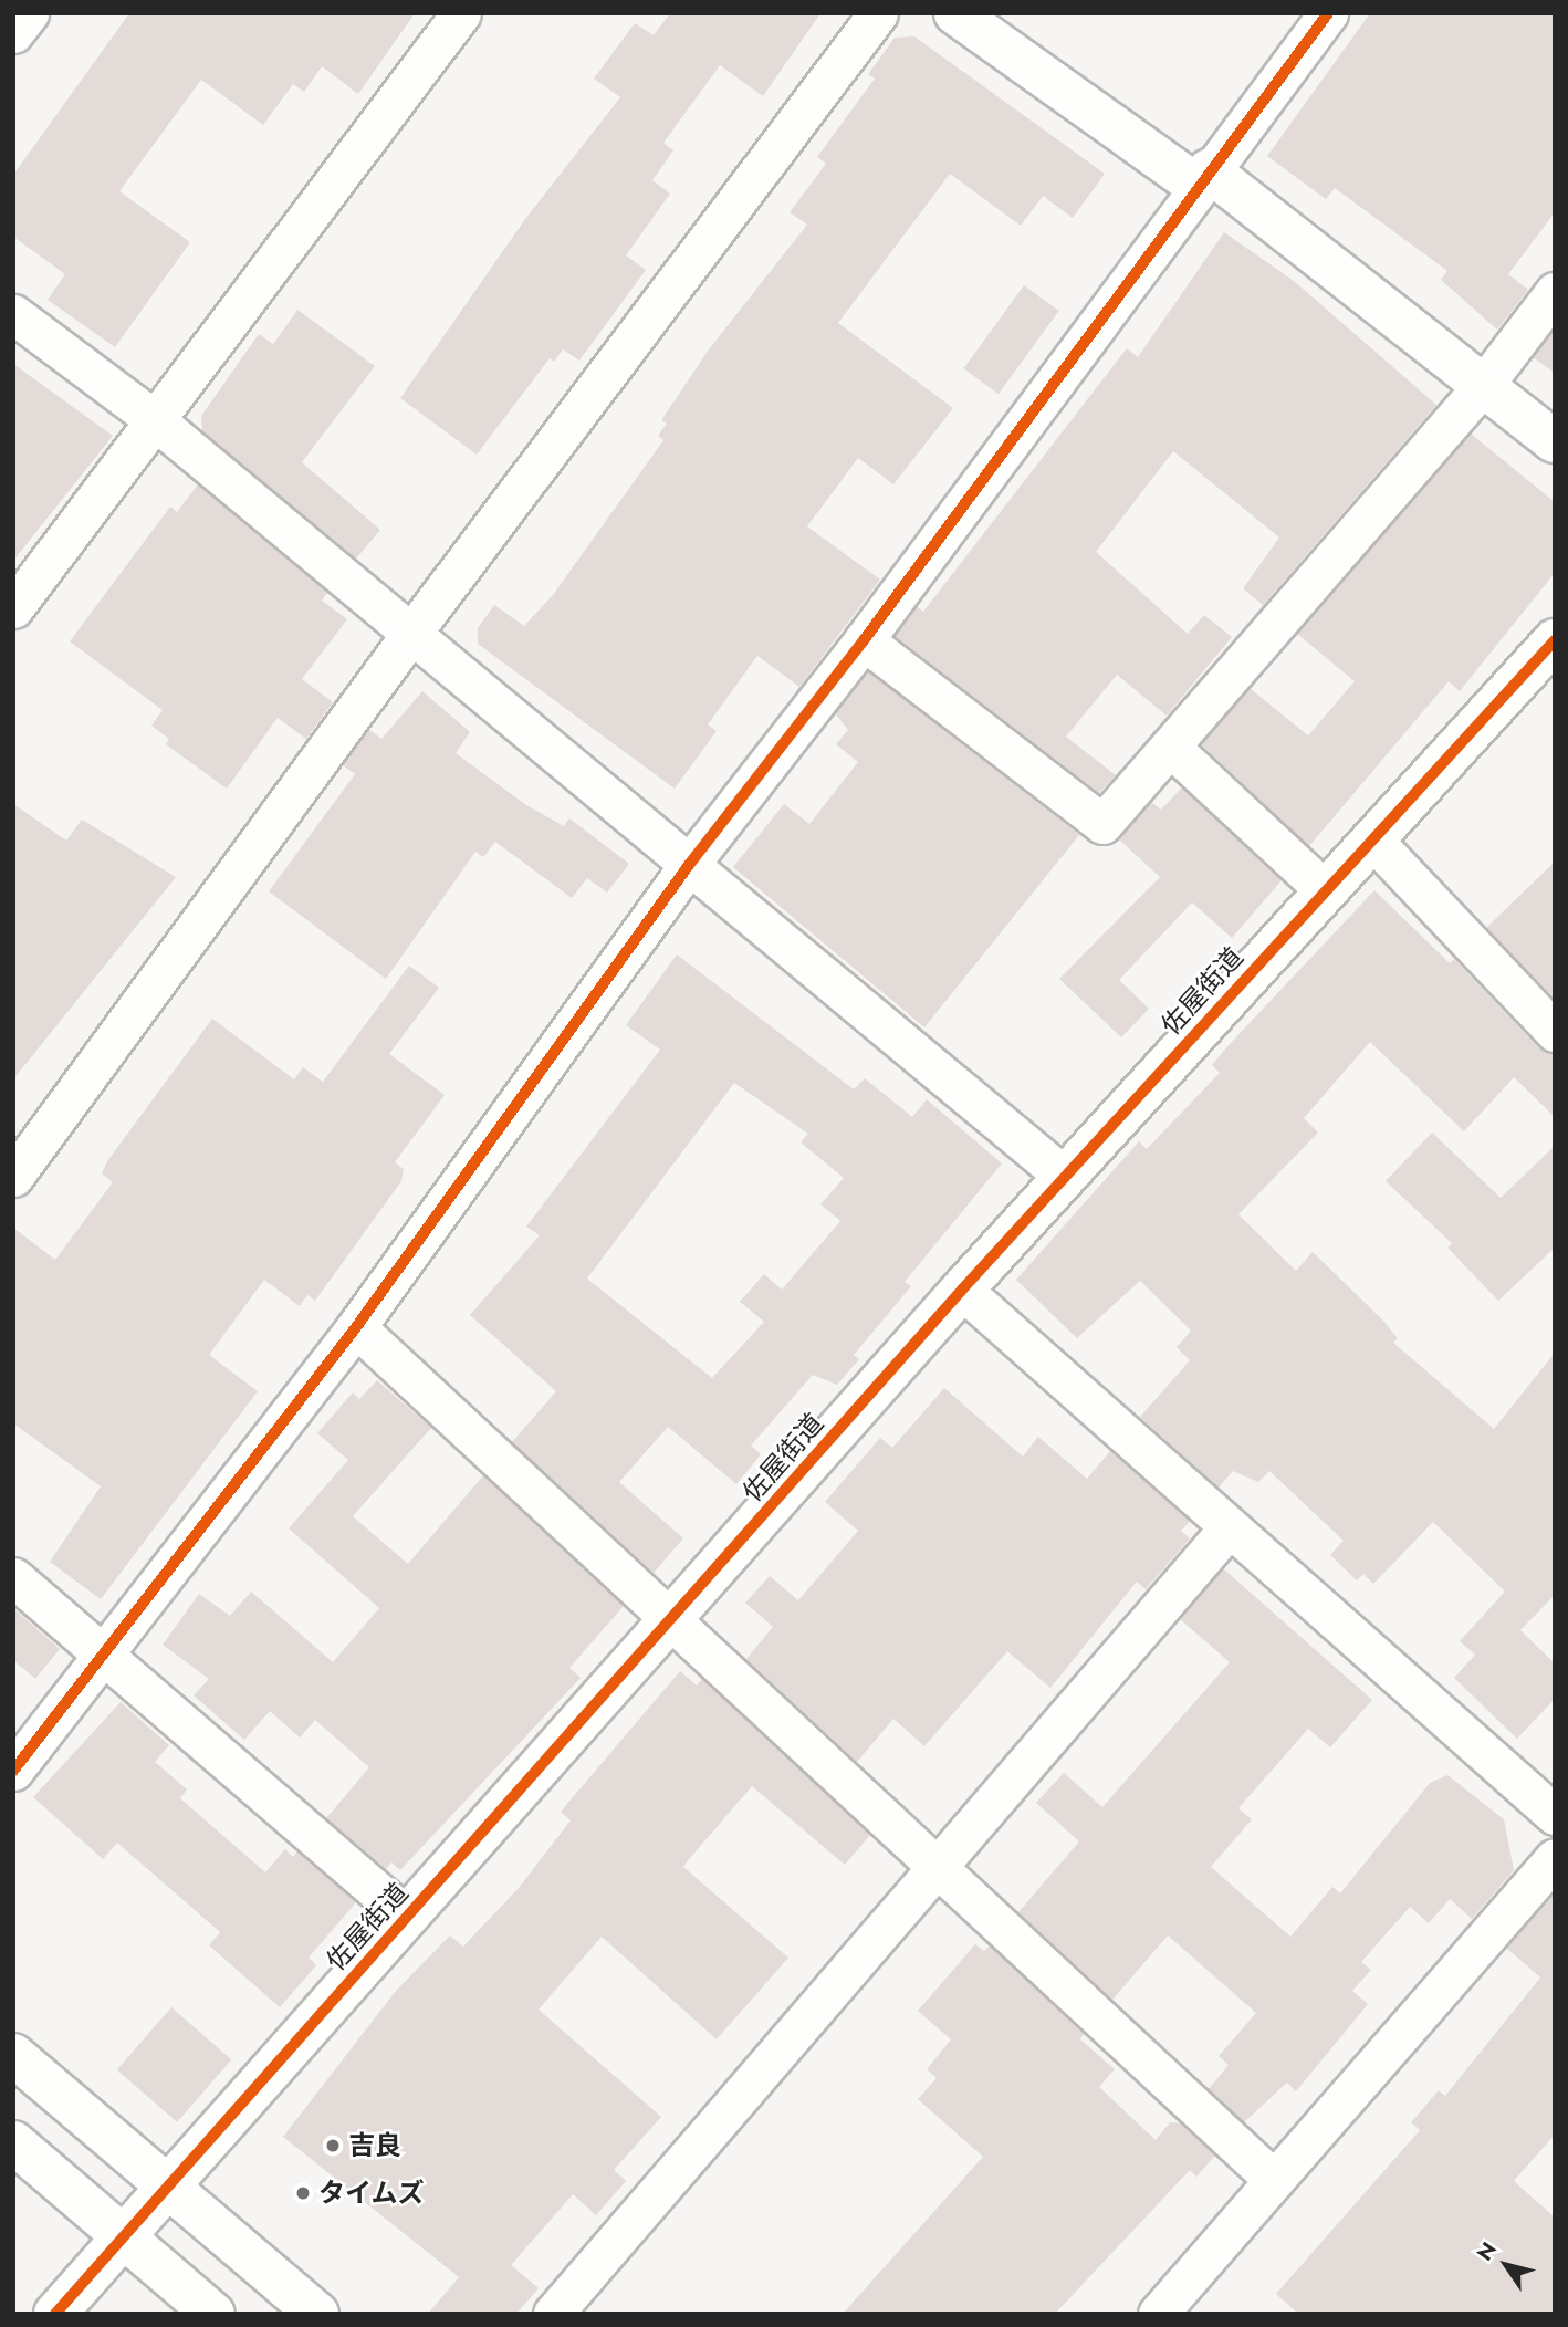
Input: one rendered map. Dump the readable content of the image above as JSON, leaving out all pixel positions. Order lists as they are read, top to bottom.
{
  "streets": {
    "street": ["佐屋街道"]
  },
  "places": ["吉良", "タイムズ"],
  "north": "top left"
}
